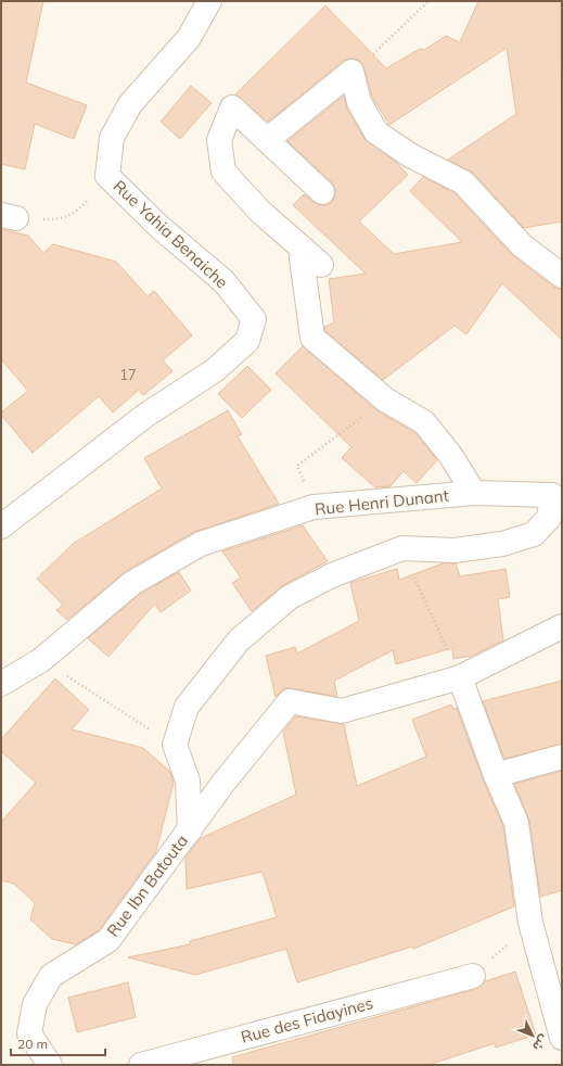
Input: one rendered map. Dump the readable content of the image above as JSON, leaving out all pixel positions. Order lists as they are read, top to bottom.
{
  "streets": {
    "street": [
      "Rue Yahia Benaiche",
      "Rue Henri Dunant",
      "Rue Ibn Batouta",
      "Rue des Fidayines"
    ]
  },
  "house_numbers": ["17"],
  "scale_bar": "20 m",
  "north": "bottom right"
}
